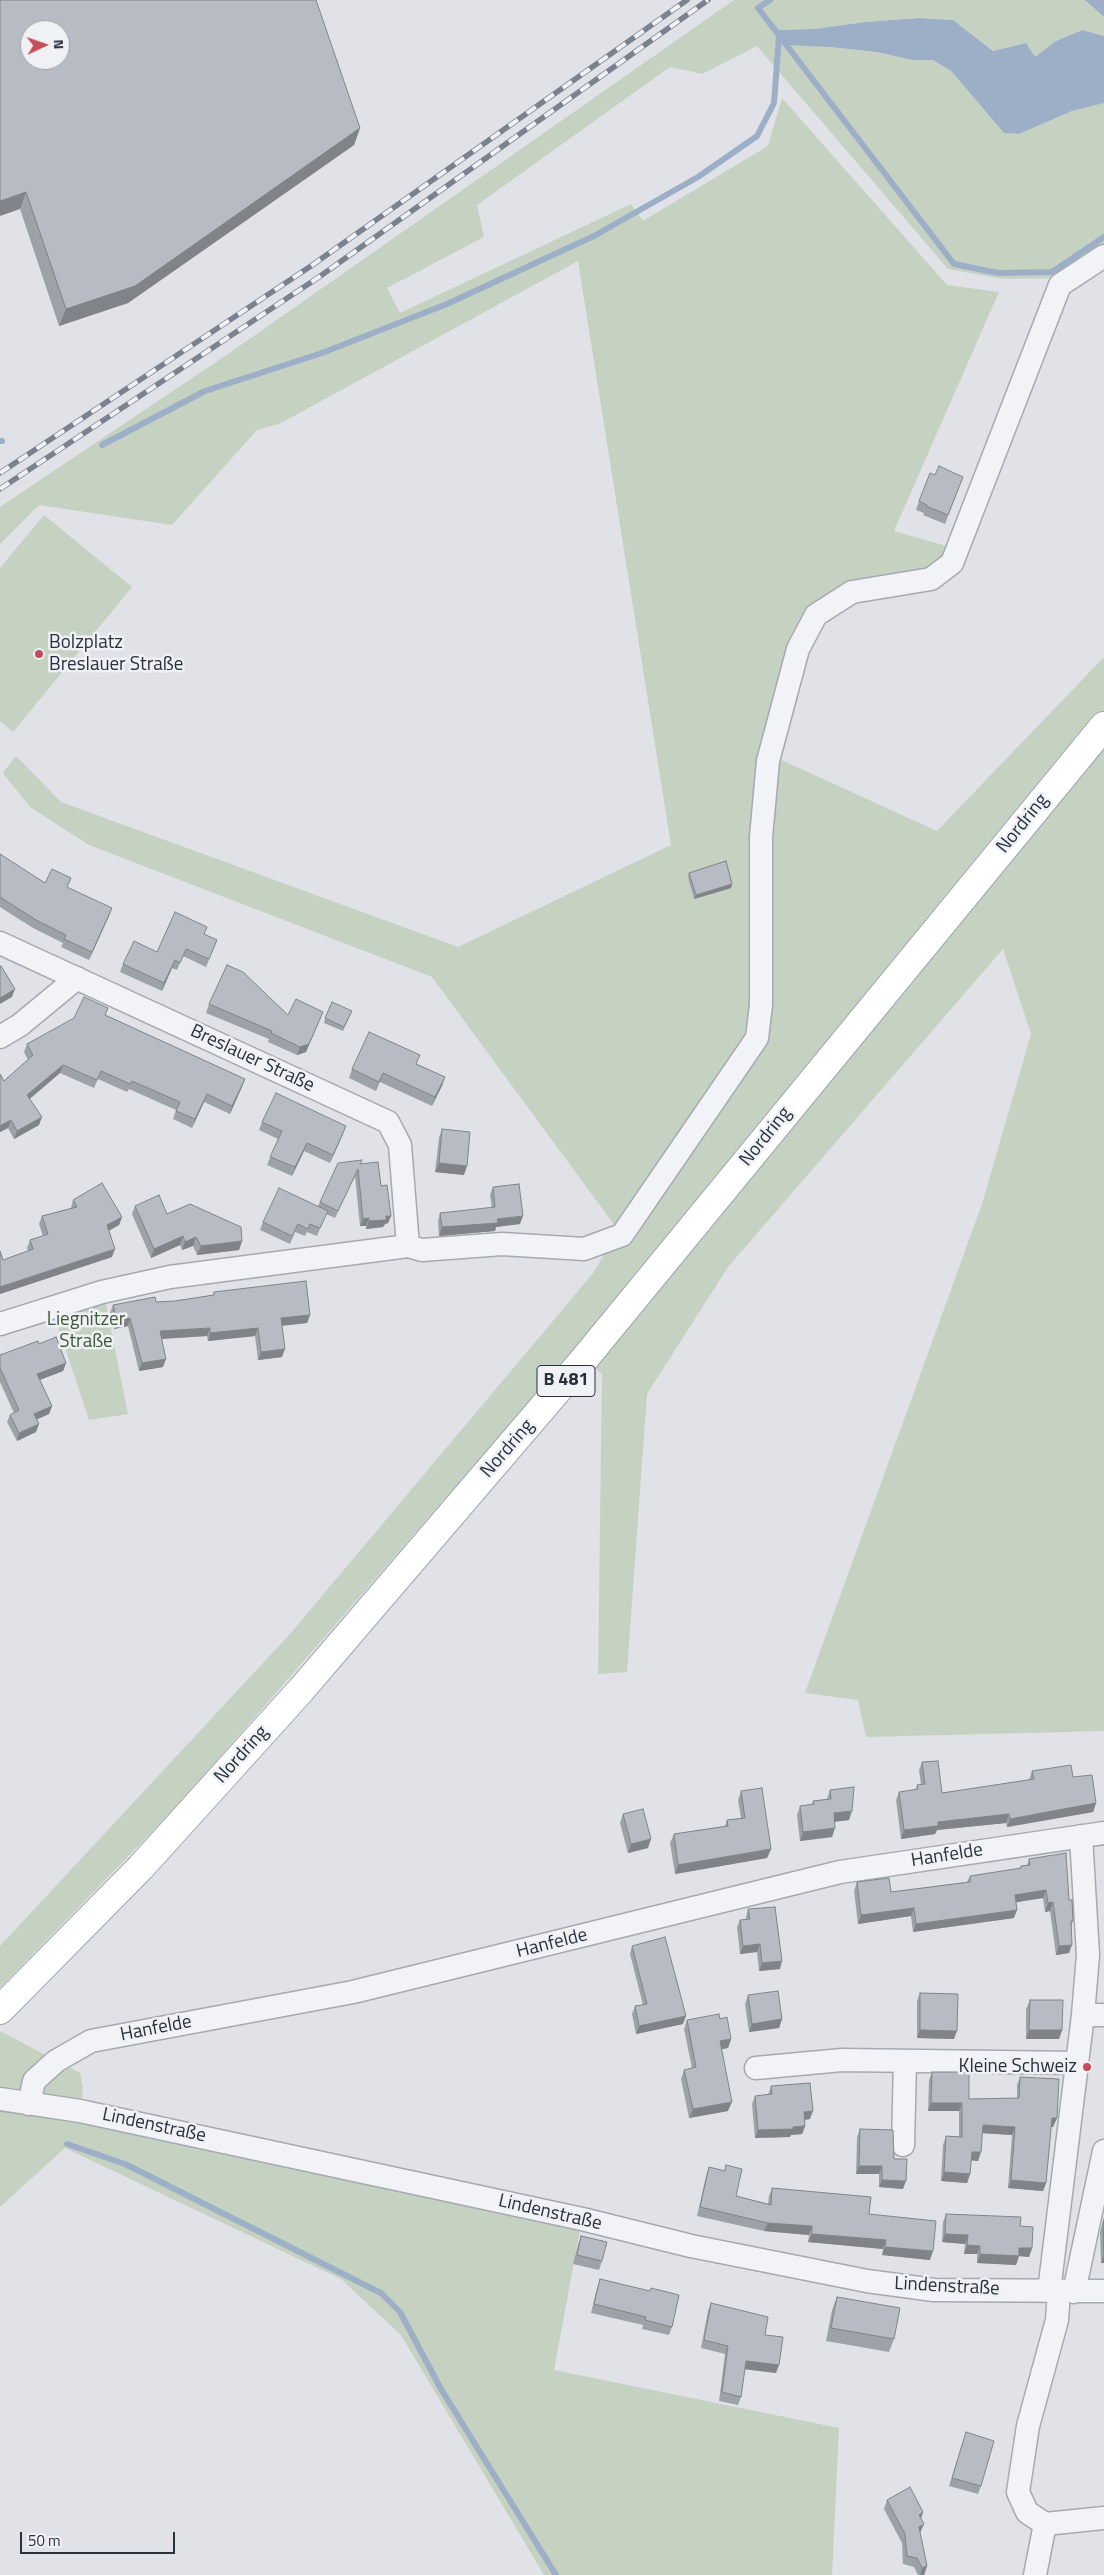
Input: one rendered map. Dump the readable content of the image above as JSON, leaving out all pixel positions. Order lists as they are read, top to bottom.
{
  "streets": {
    "main road": ["Nordring", "B 481"],
    "street": ["Breslauer Straße", "Hanfelde", "Lindenstraße"]
  },
  "crossings": [
    ["Hanfelde", "Lindenstraße"]
  ],
  "parks": ["Liegnitzer Straße"],
  "places": ["Bolzplatz Breslauer Straße", "Kleine Schweiz"],
  "scale_bar": "50 m",
  "north": "right"
}
